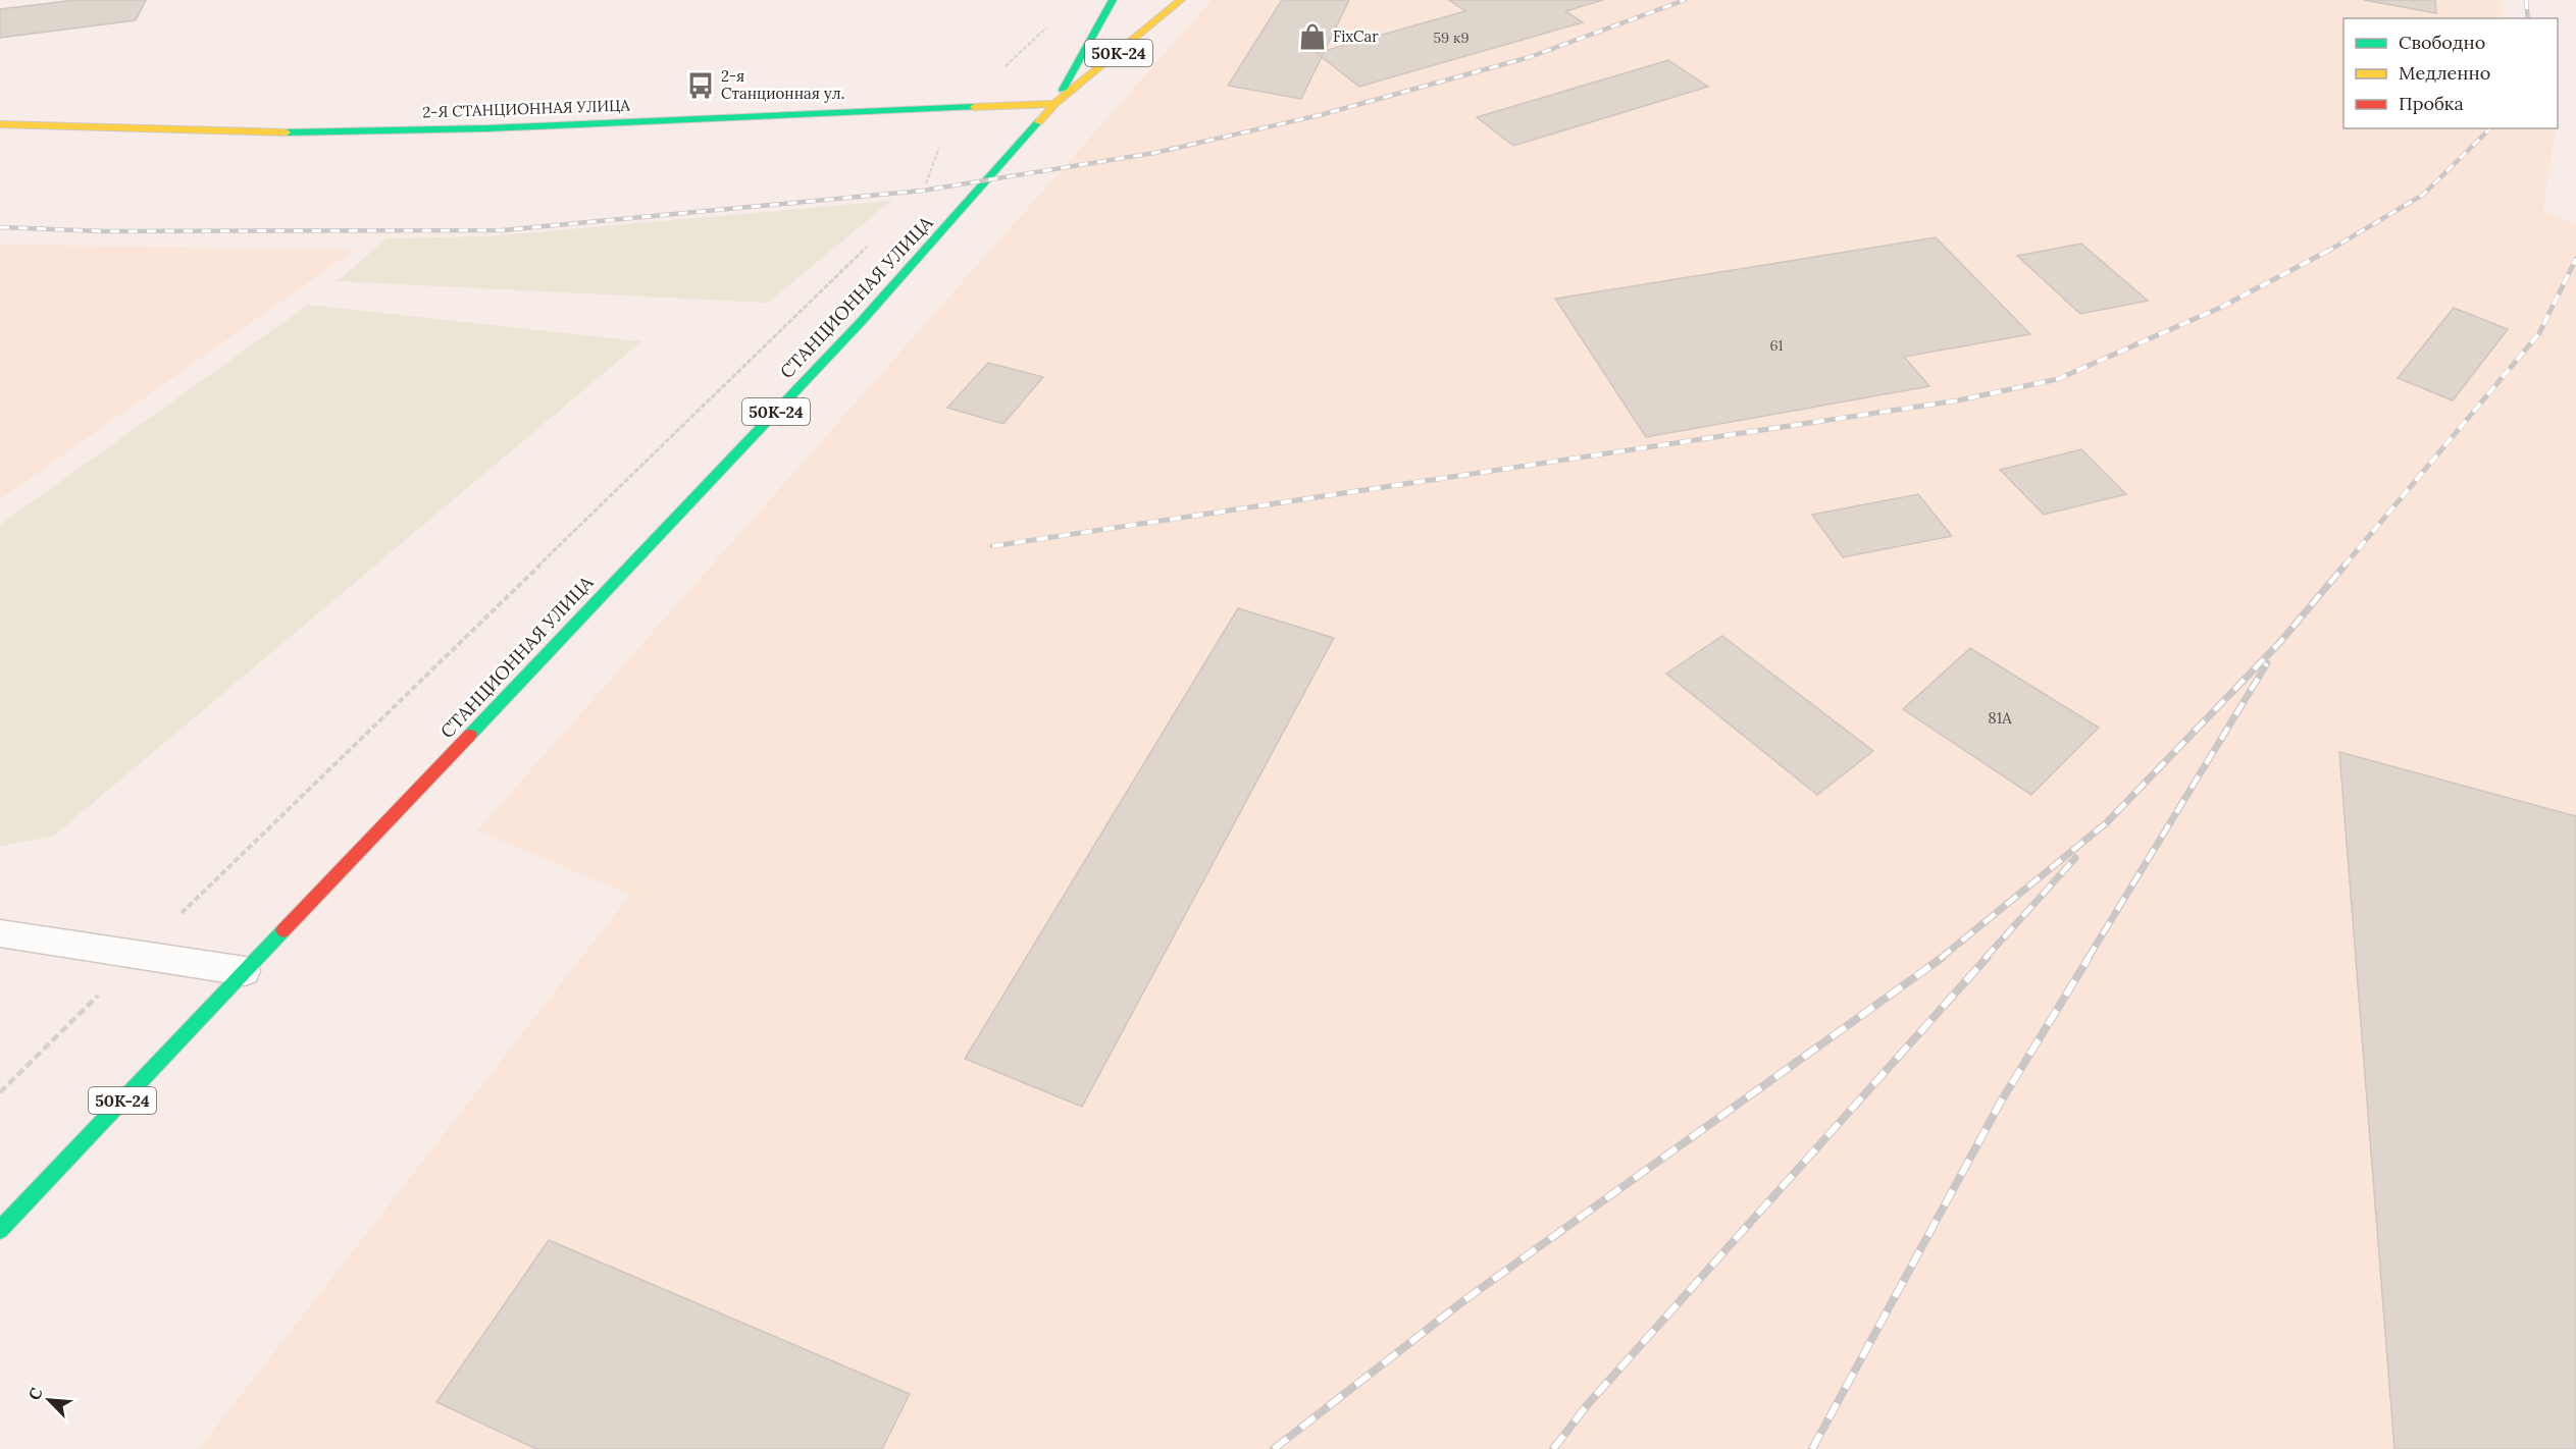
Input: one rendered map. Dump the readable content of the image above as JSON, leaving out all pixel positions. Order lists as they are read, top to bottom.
{
  "streets": {
    "main road": ["50К-24", "2-Я СТАНЦИОННАЯ УЛИЦА", "СТАНЦИОННАЯ УЛИЦА"]
  },
  "crossings": [
    ["2-Я СТАНЦИОННАЯ УЛИЦА", "СТАНЦИОННАЯ УЛИЦА"]
  ],
  "places": {
    "shop": ["FixCar"],
    "bus stop": ["2-я Станционная ул."]
  },
  "house_numbers": ["59 к9", "61", "81А"],
  "legend": ["Свободно", "Медленно", "Пробка"],
  "north": "top left"
}
